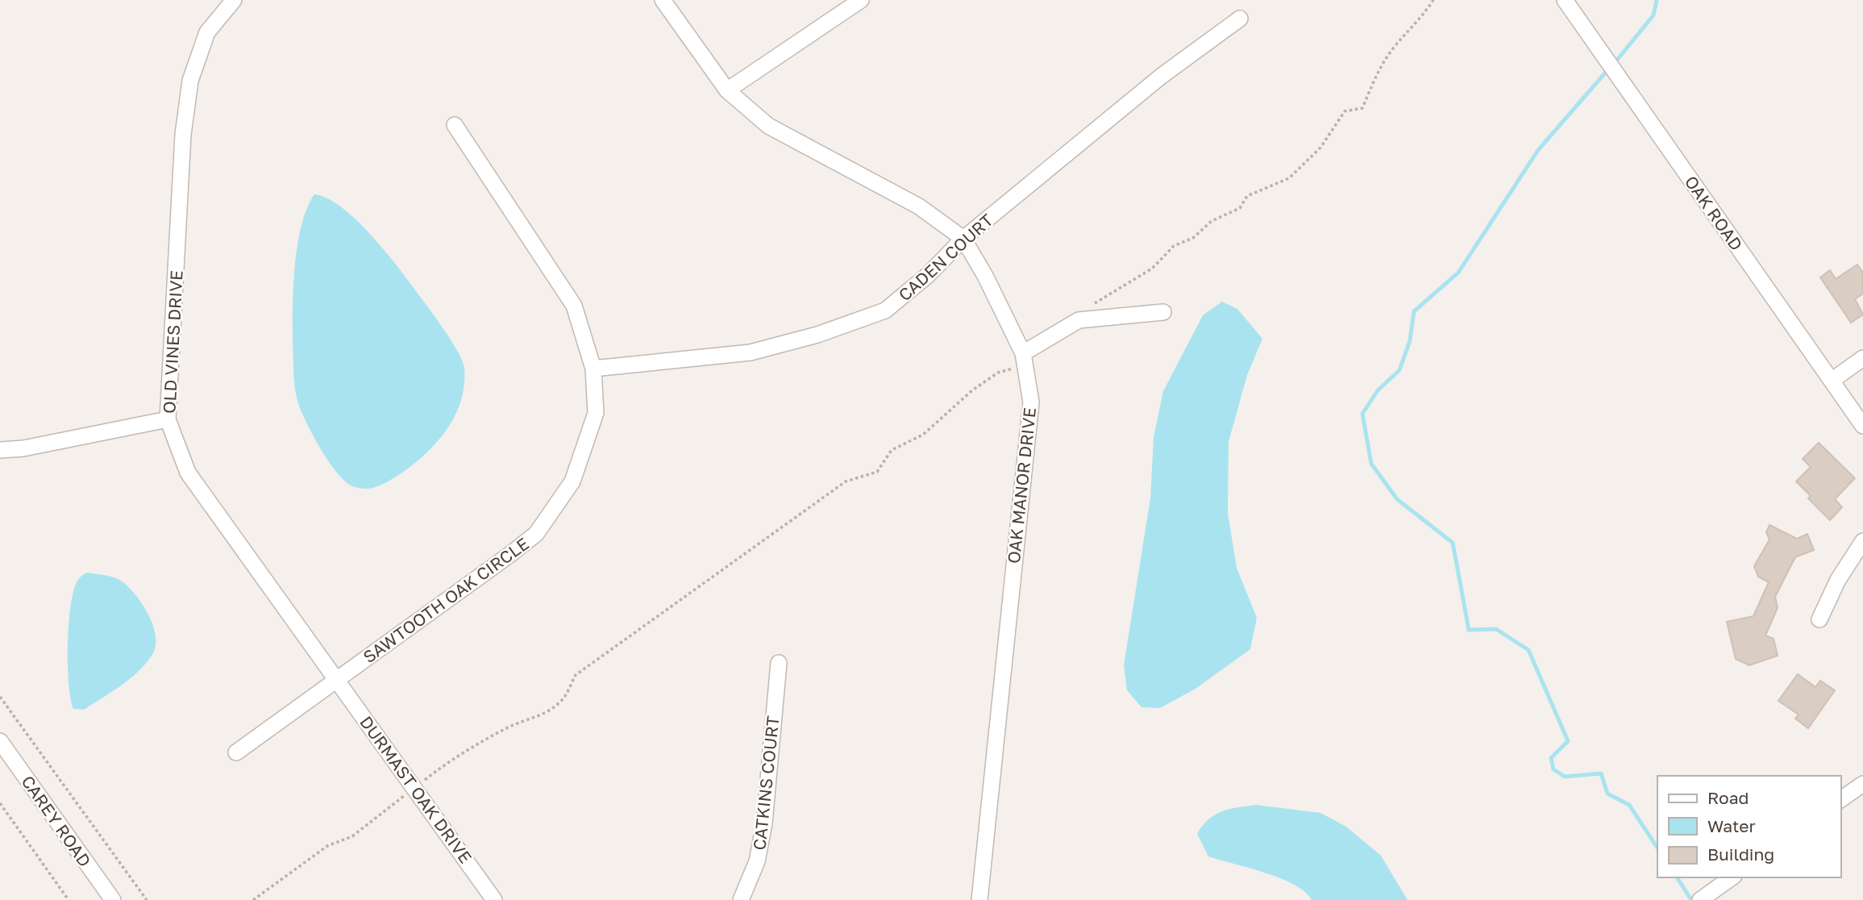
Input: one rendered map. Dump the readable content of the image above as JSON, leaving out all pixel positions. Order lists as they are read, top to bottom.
{
  "streets": {
    "street": [
      "OAK ROAD",
      "CADEN COURT",
      "OLD VINES DRIVE",
      "OAK MANOR DRIVE",
      "SAWTOOTH OAK CIRCLE",
      "CATKINS COURT",
      "DURMAST OAK DRIVE",
      "CAREY ROAD"
    ]
  },
  "crossings": [
    ["CADEN COURT", "OAK MANOR DRIVE"],
    ["CADEN COURT", "SAWTOOTH OAK CIRCLE"],
    ["OLD VINES DRIVE", "SAWTOOTH OAK CIRCLE"],
    ["OLD VINES DRIVE", "DURMAST OAK DRIVE"],
    ["SAWTOOTH OAK CIRCLE", "DURMAST OAK DRIVE"]
  ],
  "legend": ["Road", "Water", "Building"]
}
